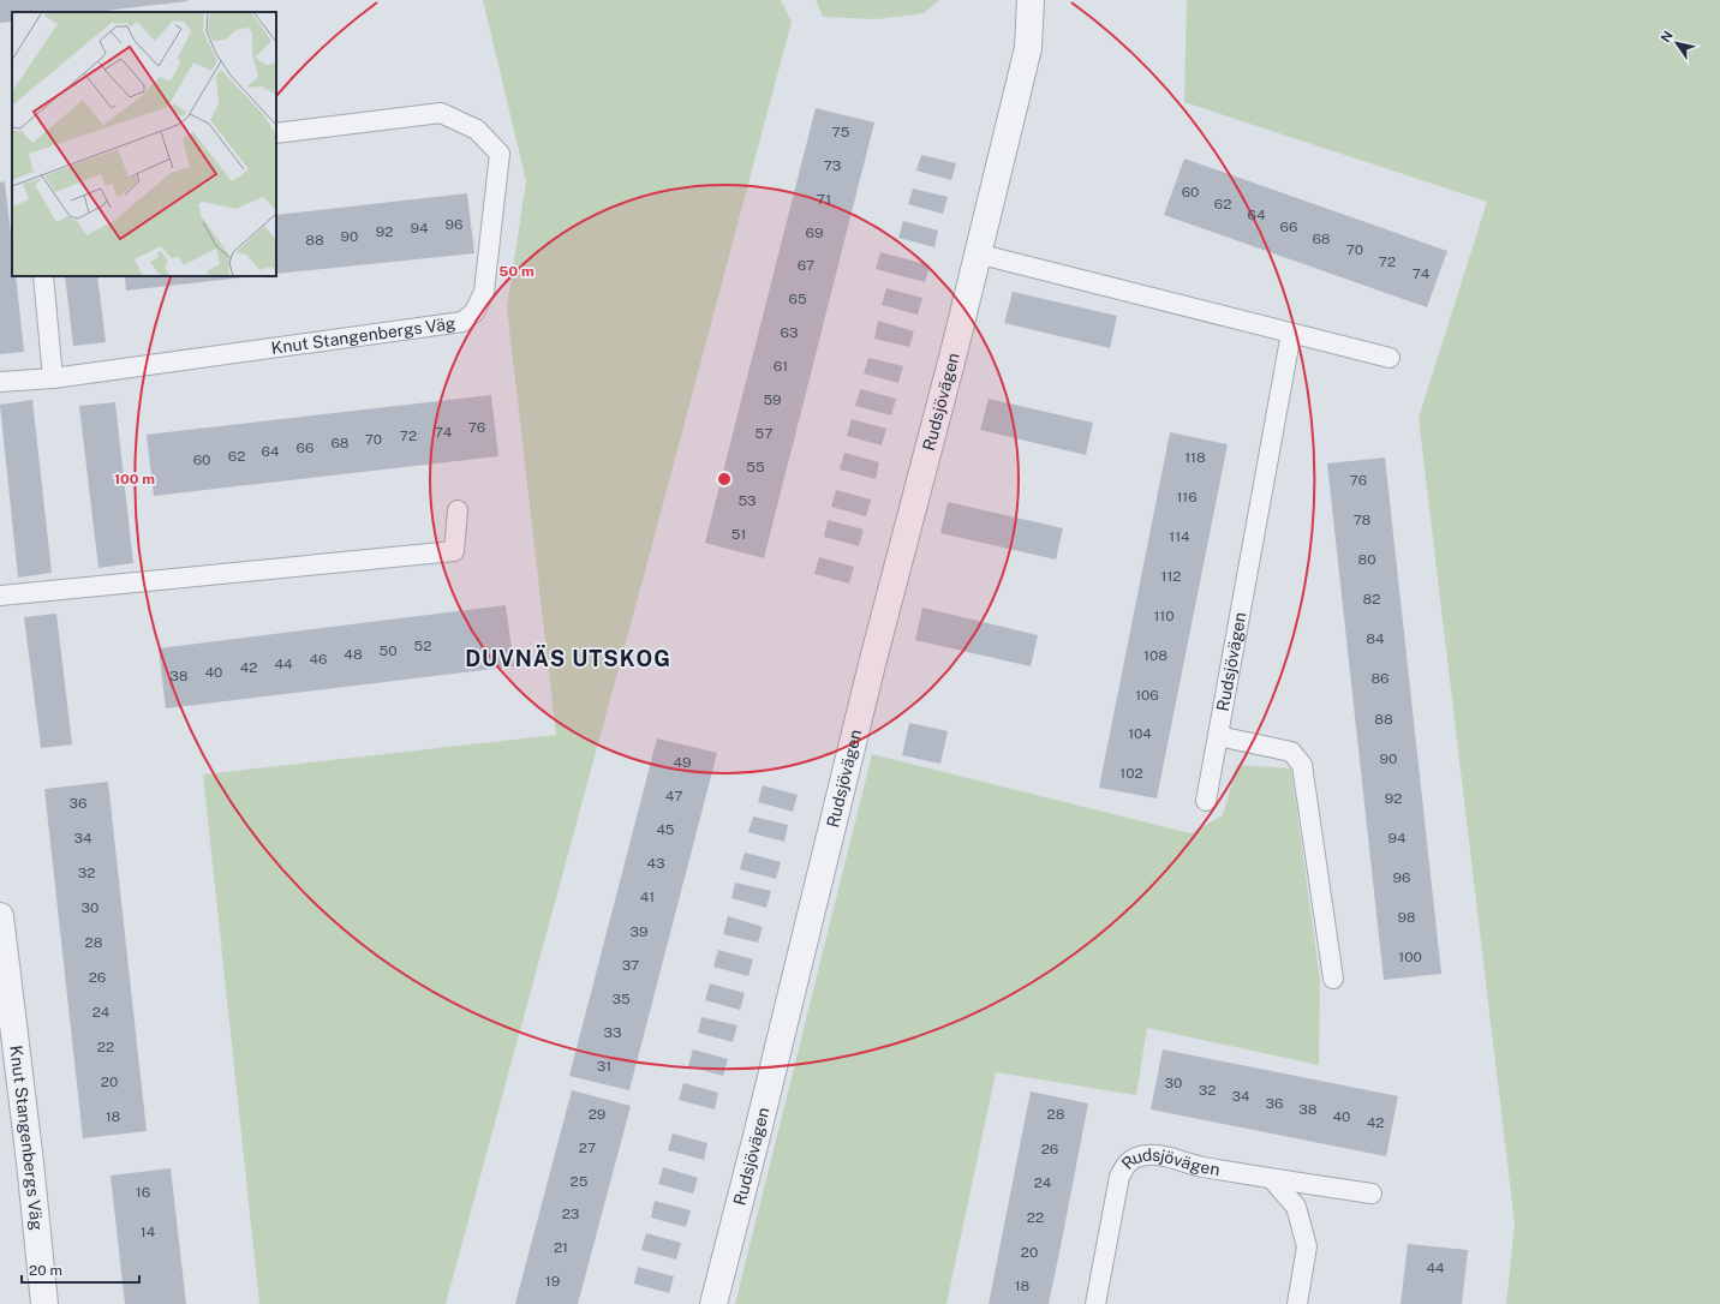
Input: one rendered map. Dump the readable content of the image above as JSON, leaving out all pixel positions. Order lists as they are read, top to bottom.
{
  "streets": {
    "street": ["Knut Stangenbergs Väg", "Rudsjövägen"]
  },
  "districts": ["DUVNÄS UTSKOG"],
  "house_numbers": [
    "75",
    "73",
    "60",
    "71",
    "62",
    "64",
    "96",
    "66",
    "94",
    "92",
    "69",
    "90",
    "68",
    "88",
    "70",
    "72",
    "67",
    "74",
    "65",
    "63",
    "61",
    "59",
    "76",
    "74",
    "57",
    "72",
    "70",
    "68",
    "66",
    "64",
    "62",
    "118",
    "60",
    "55",
    "76",
    "116",
    "53",
    "78",
    "51",
    "114",
    "80",
    "112",
    "82",
    "110",
    "84",
    "52",
    "50",
    "48",
    "108",
    "46",
    "44",
    "42",
    "40",
    "38",
    "86",
    "106",
    "88",
    "104",
    "90",
    "49",
    "102",
    "47",
    "92",
    "36",
    "45",
    "34",
    "94",
    "43",
    "32",
    "96",
    "41",
    "30",
    "98",
    "39",
    "28",
    "100",
    "37",
    "26",
    "35",
    "24",
    "33",
    "22",
    "31",
    "20",
    "30",
    "32",
    "34",
    "36",
    "38",
    "29",
    "28",
    "18",
    "40",
    "42",
    "27",
    "26",
    "25",
    "24",
    "16",
    "23",
    "22",
    "14",
    "21",
    "20",
    "44",
    "19",
    "18"
  ],
  "scale_bar": "20 m",
  "north": "top left",
  "rings": ["50 m", "100 m"]
}
